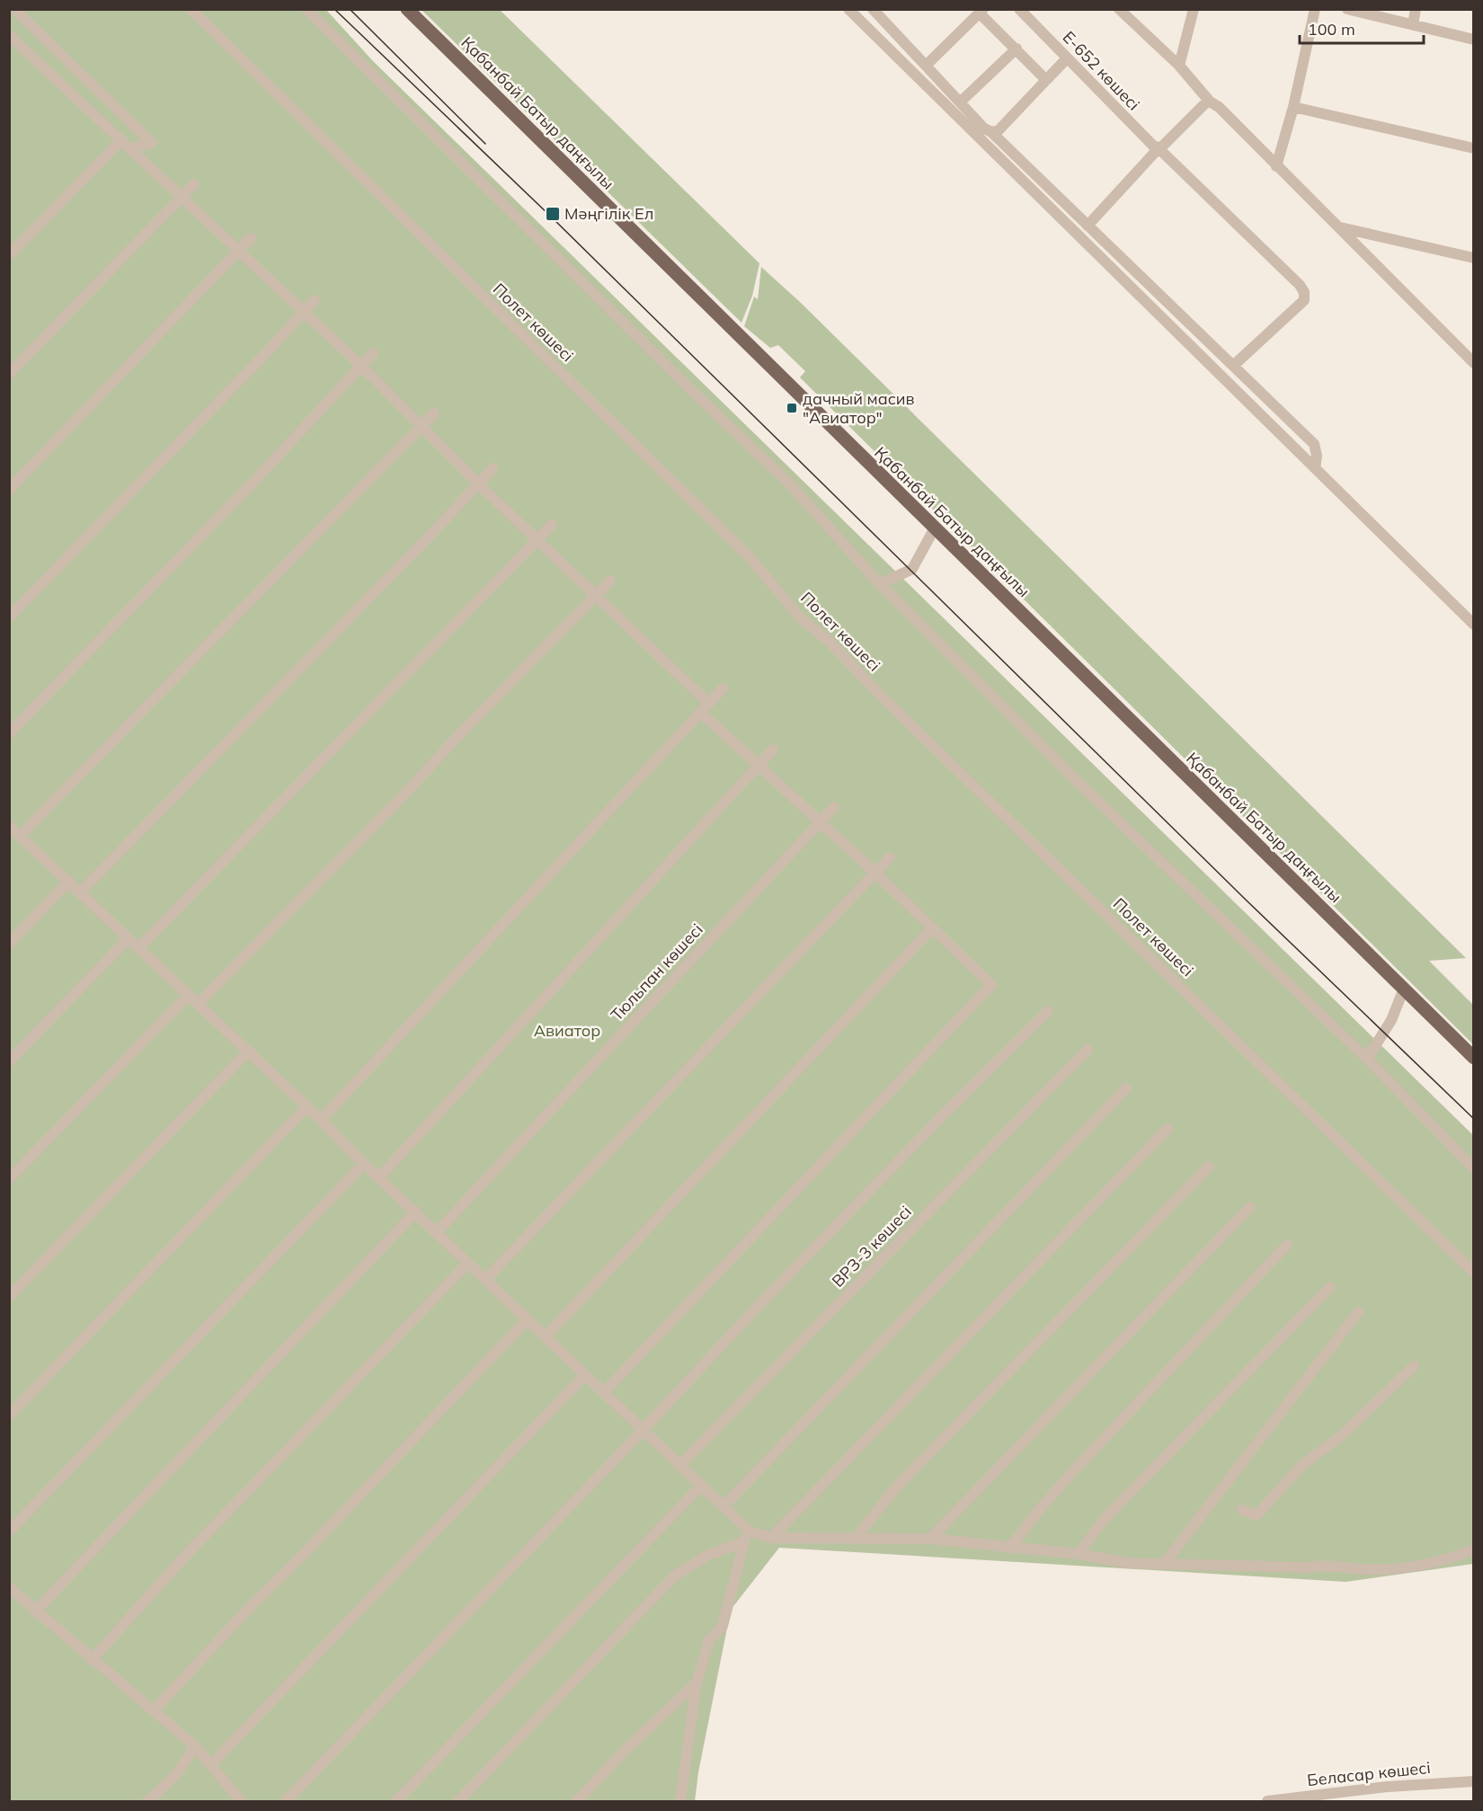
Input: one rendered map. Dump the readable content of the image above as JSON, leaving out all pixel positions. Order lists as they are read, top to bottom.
{
  "streets": {
    "main road": ["Қабанбай Батыр даңғылы"],
    "street": [
      "Е-652 көшесі",
      "Полет көшесі",
      "Тюльпан көшесі",
      "ВРЗ-3 көшесі",
      "Беласар көшесі"
    ]
  },
  "parks": ["Авиатор"],
  "places": {
    "transit": ["Мәңгілік Ел", "дачный масив \"Авиатор\""]
  },
  "scale_bar": "100 m"
}
